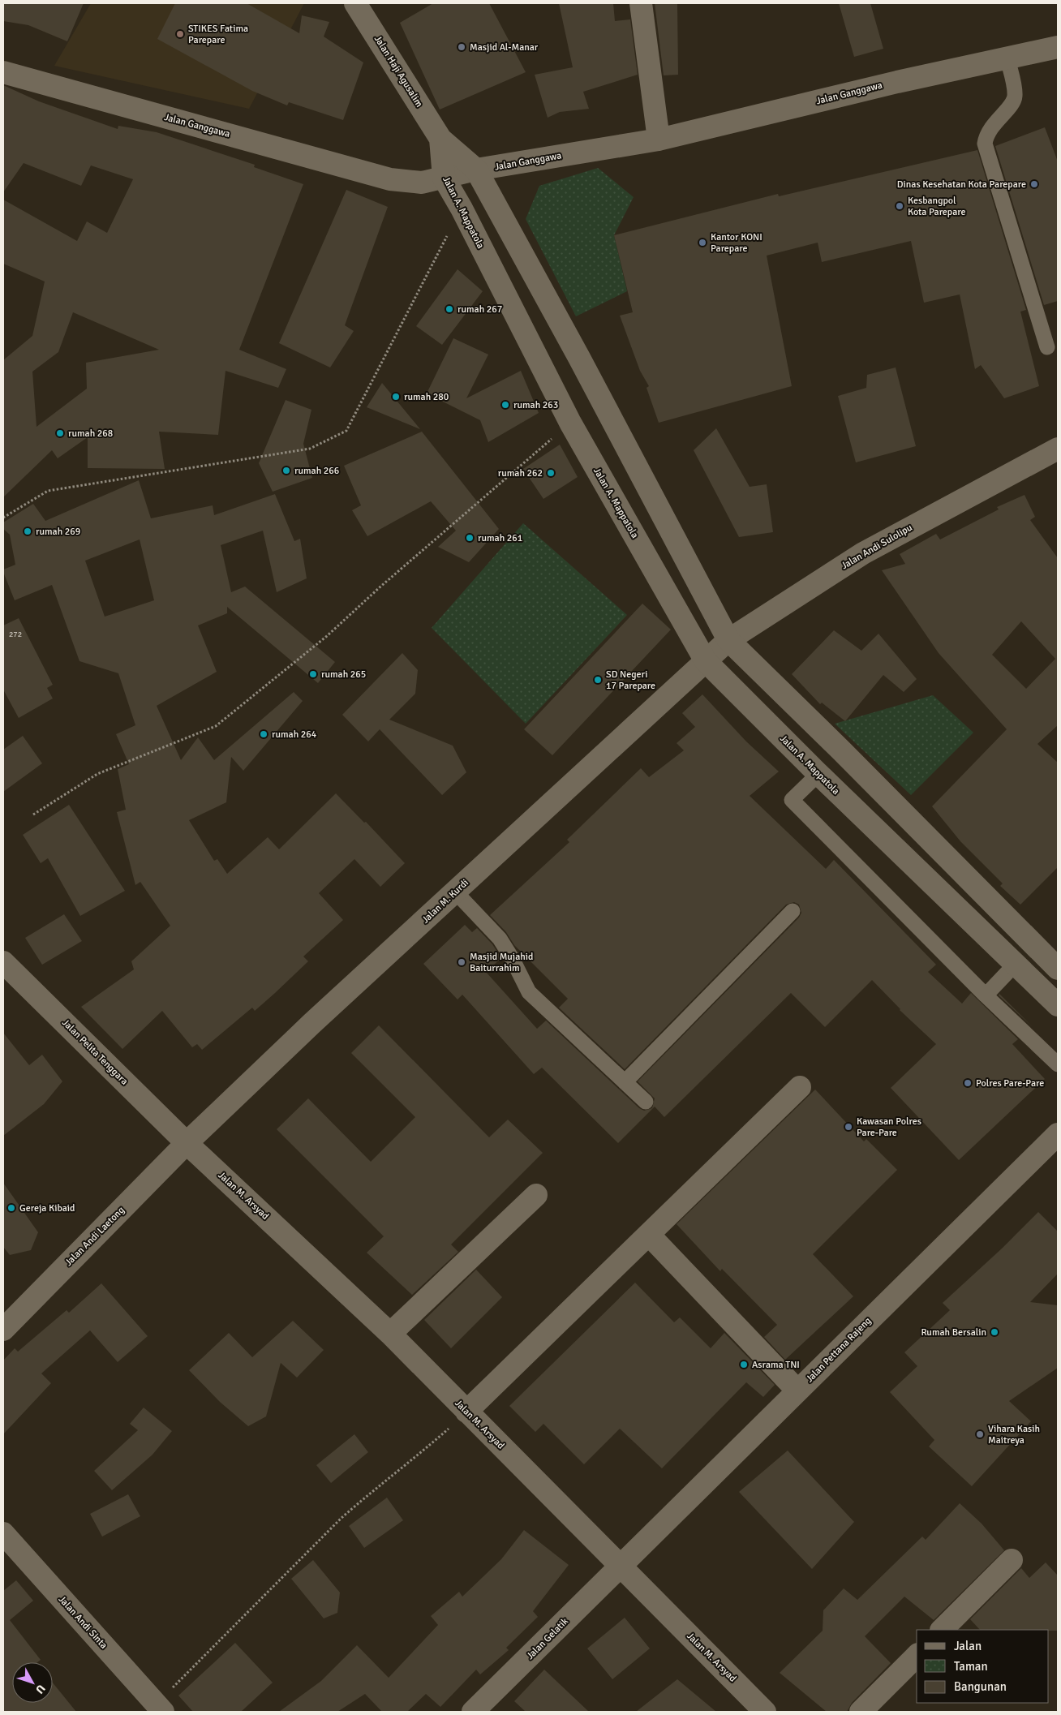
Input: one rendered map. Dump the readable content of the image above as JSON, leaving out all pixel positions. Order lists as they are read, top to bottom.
{
  "streets": {
    "street": [
      "Jalan Haji Agusalim",
      "Jalan Ganggawa",
      "Jalan A. Mappatola",
      "Jalan Andi Sulolipu",
      "Jalan M. Kurdi",
      "Jalan Pelita Tenggara",
      "Jalan M. Arsyad",
      "Jalan Andi Laetong",
      "Jalan Pettana Rajeng",
      "Jalan Andi Sinta",
      "Jalan Gelatik"
    ]
  },
  "crossings": [
    ["Jalan Haji Agusalim", "Jalan A. Mappatola"],
    ["Jalan Ganggawa", "Jalan A. Mappatola"],
    ["Jalan A. Mappatola", "Jalan Andi Sulolipu"],
    ["Jalan A. Mappatola", "Jalan M. Kurdi"],
    ["Jalan Andi Sulolipu", "Jalan M. Kurdi"],
    ["Jalan M. Kurdi", "Jalan Pelita Tenggara"],
    ["Jalan M. Kurdi", "Jalan M. Arsyad"],
    ["Jalan M. Kurdi", "Jalan Andi Laetong"],
    ["Jalan Pelita Tenggara", "Jalan M. Arsyad"],
    ["Jalan Pelita Tenggara", "Jalan Andi Laetong"],
    ["Jalan M. Arsyad", "Jalan Andi Laetong"],
    ["Jalan M. Arsyad", "Jalan Pettana Rajeng"],
    ["Jalan M. Arsyad", "Jalan Gelatik"],
    ["Jalan Pettana Rajeng", "Jalan Gelatik"]
  ],
  "places": [
    "STIKES Fatima Parepare",
    "Masjid Al-Manar",
    "Dinas Kesehatan Kota Parepare",
    "Kesbangpol Kota Parepare",
    "Kantor KONI Parepare",
    "rumah 267",
    "rumah 280",
    "rumah 263",
    "rumah 268",
    "rumah 266",
    "rumah 262",
    "rumah 269",
    "rumah 261",
    "rumah 265",
    "SD Negeri 17 Parepare",
    "rumah 264",
    "Masjid Mujahid Baiturrahim",
    "Polres Pare-Pare",
    "Kawasan Polres Pare-Pare",
    "Gereja Kibaid",
    "Rumah Bersalin",
    "Asrama TNI",
    "Vihara Kasih Maitreya"
  ],
  "house_numbers": ["272"],
  "legend": ["Jalan", "Taman", "Bangunan"],
  "north": "bottom right"
}
